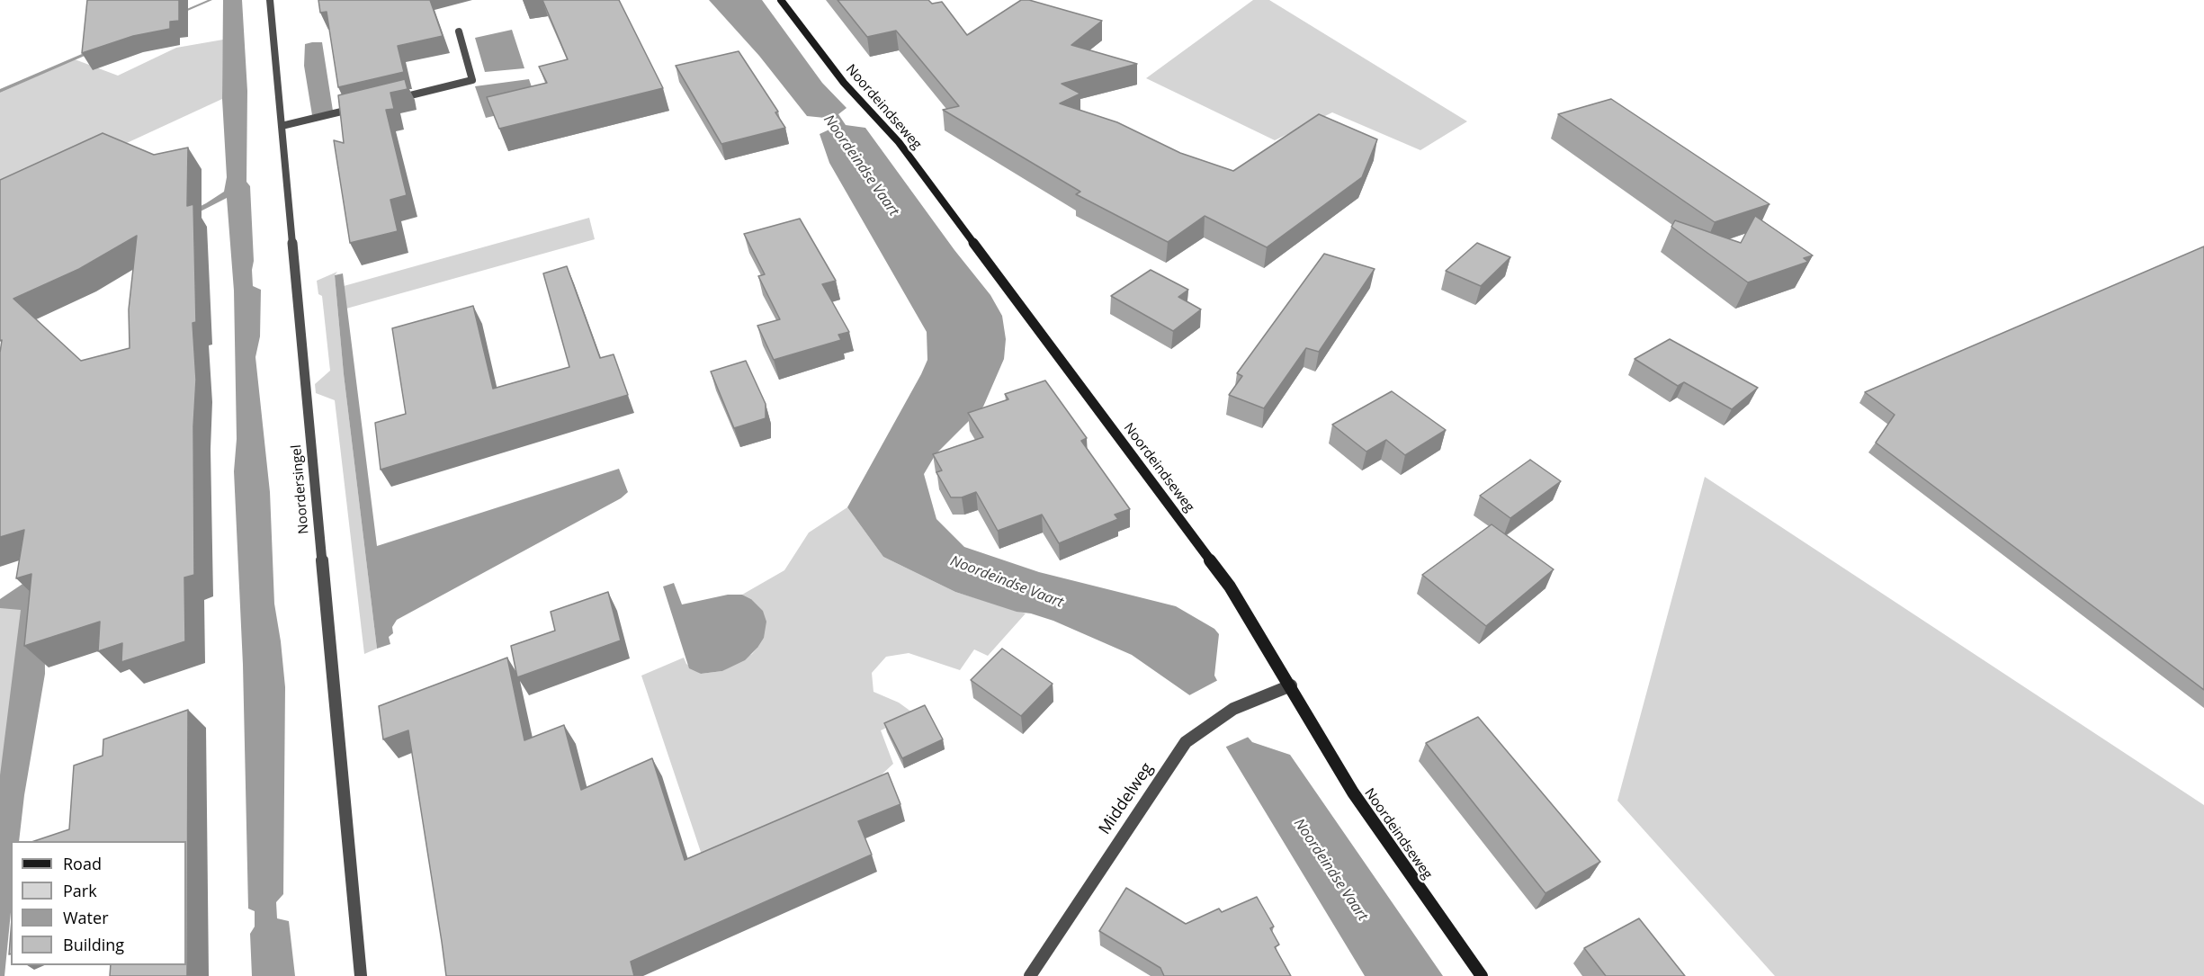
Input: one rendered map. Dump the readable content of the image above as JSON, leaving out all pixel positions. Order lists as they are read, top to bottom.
{
  "streets": {
    "street": ["Noordeindseweg", "Noordersingel", "Middelweg"]
  },
  "crossings": [
    ["Noordeindseweg", "Middelweg"]
  ],
  "water": ["Noordeindse Vaart"],
  "legend": [
    "Road",
    "Park",
    "Water",
    "Building"
  ]
}
